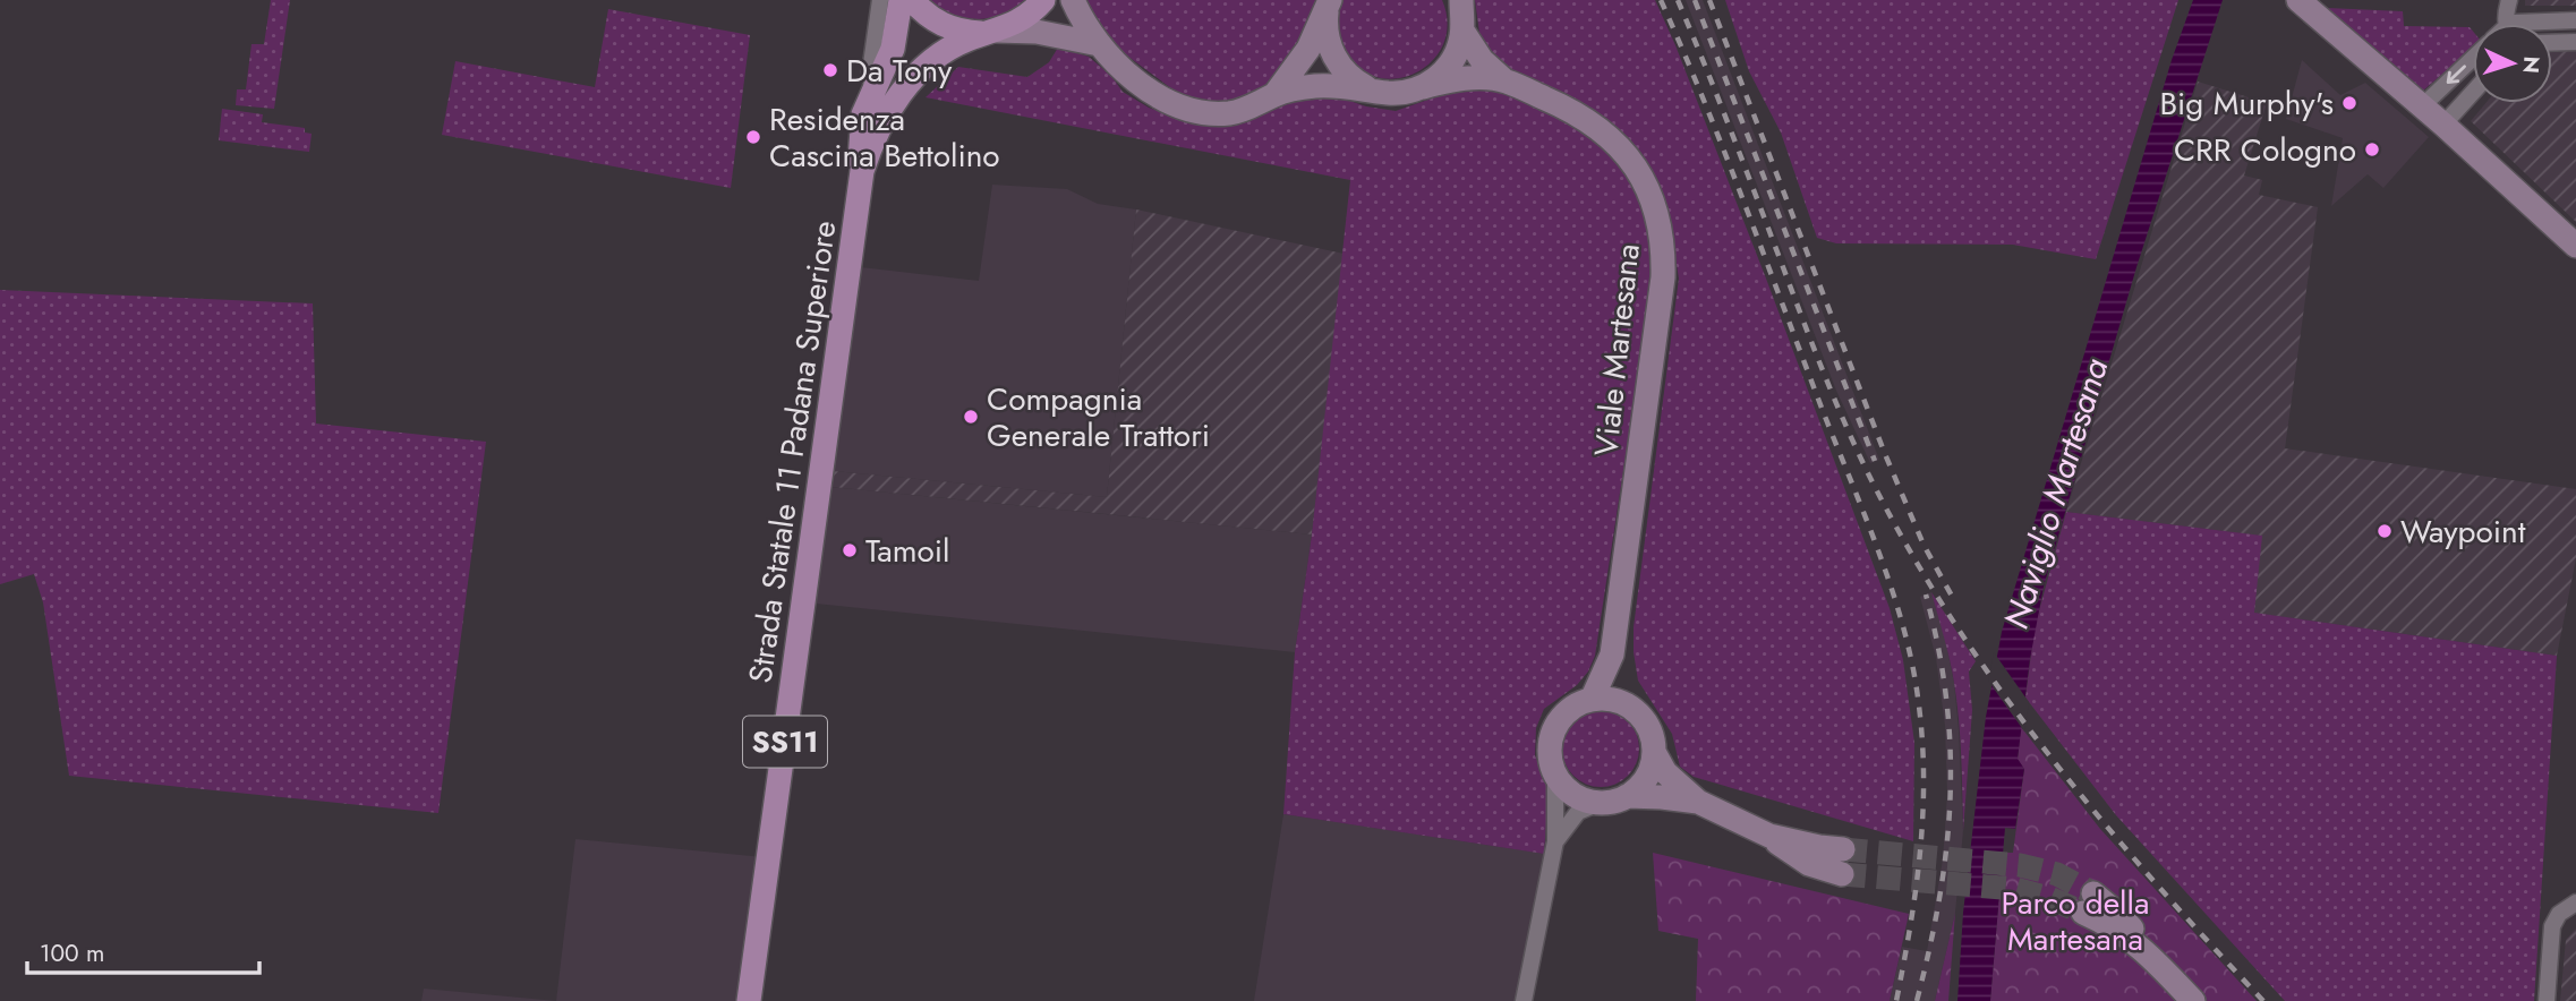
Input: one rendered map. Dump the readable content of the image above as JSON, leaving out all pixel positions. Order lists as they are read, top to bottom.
{
  "streets": {
    "main road": ["Strada Statale 11 Padana Superiore", "SS11"],
    "street": ["Viale Martesana"]
  },
  "water": ["Naviglio Martesana"],
  "parks": ["Parco della Martesana"],
  "places": [
    "Da Tony",
    "Big Murphy's",
    "Residenza Cascina Bettolino",
    "CRR Cologno",
    "Compagnia Generale Trattori",
    "Waypoint",
    "Tamoil"
  ],
  "scale_bar": "100 m",
  "north": "right"
}
